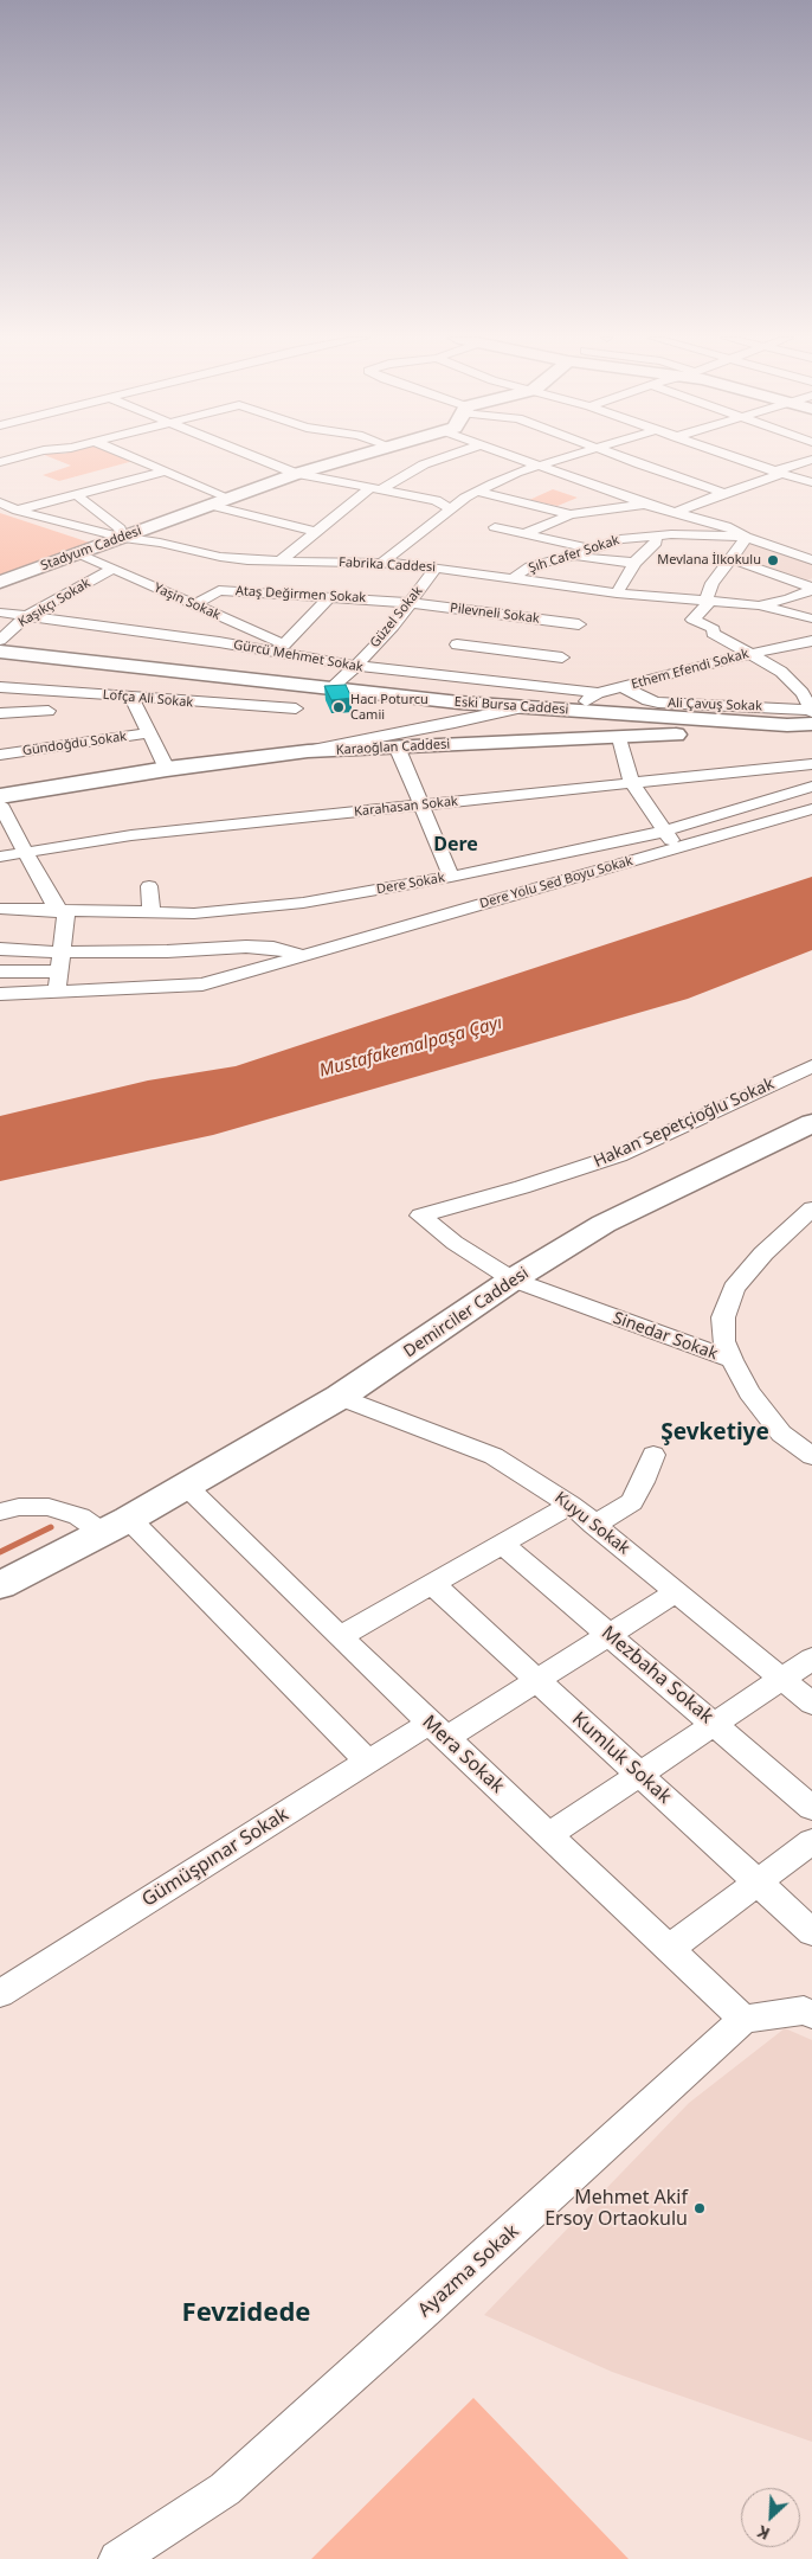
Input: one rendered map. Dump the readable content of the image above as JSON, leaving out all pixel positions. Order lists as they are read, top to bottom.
{
  "streets": {
    "street": [
      "Stadyum Caddesi",
      "Şıh Cafer Sokak",
      "Fabrika Caddesi",
      "Ataş Değirmen Sokak",
      "Yaşin Sokak",
      "Kaşıkçı Sokak",
      "Pilevneli Sokak",
      "Güzel Sokak",
      "Gürcü Mehmet Sokak",
      "Ethem Efendi Sokak",
      "Lofça Ali Sokak",
      "Ali Çavuş Sokak",
      "Eski Bursa Caddesi",
      "Gündoğdu Sokak",
      "Karaoğlan Caddesi",
      "Karahasan Sokak",
      "Dere Yolu Sed Boyu Sokak",
      "Dere Sokak",
      "Hakan Sepetçioğlu Sokak",
      "Demirciler Caddesi",
      "Sinedar Sokak",
      "Kuyu Sokak",
      "Mezbaha Sokak",
      "Mera Sokak",
      "Kumluk Sokak",
      "Gümüşpınar Sokak",
      "Ayazma Sokak"
    ]
  },
  "crossings": [
    ["Stadyum Caddesi", "Fabrika Caddesi"],
    ["Stadyum Caddesi", "Yaşin Sokak"],
    ["Şıh Cafer Sokak", "Fabrika Caddesi"],
    ["Fabrika Caddesi", "Güzel Sokak"],
    ["Ataş Değirmen Sokak", "Yaşin Sokak"],
    ["Ataş Değirmen Sokak", "Pilevneli Sokak"],
    ["Ataş Değirmen Sokak", "Güzel Sokak"],
    ["Yaşin Sokak", "Kaşıkçı Sokak"],
    ["Yaşin Sokak", "Gürcü Mehmet Sokak"],
    ["Kaşıkçı Sokak", "Gürcü Mehmet Sokak"],
    ["Pilevneli Sokak", "Güzel Sokak"],
    ["Güzel Sokak", "Gürcü Mehmet Sokak"],
    ["Güzel Sokak", "Eski Bursa Caddesi"],
    ["Gürcü Mehmet Sokak", "Ethem Efendi Sokak"],
    ["Ethem Efendi Sokak", "Ali Çavuş Sokak"],
    ["Ethem Efendi Sokak", "Eski Bursa Caddesi"],
    ["Ali Çavuş Sokak", "Eski Bursa Caddesi"],
    ["Eski Bursa Caddesi", "Karaoğlan Caddesi"],
    ["Hakan Sepetçioğlu Sokak", "Sinedar Sokak"],
    ["Demirciler Caddesi", "Sinedar Sokak"],
    ["Demirciler Caddesi", "Kuyu Sokak"],
    ["Demirciler Caddesi", "Mera Sokak"],
    ["Kuyu Sokak", "Gümüşpınar Sokak"],
    ["Mezbaha Sokak", "Gümüşpınar Sokak"],
    ["Mera Sokak", "Gümüşpınar Sokak"],
    ["Mera Sokak", "Ayazma Sokak"],
    ["Kumluk Sokak", "Gümüşpınar Sokak"]
  ],
  "districts": ["Dere", "Şevketiye", "Fevzidede"],
  "water": ["Mustafakemalpaşa Çayı"],
  "places": ["Mevlana İlkokulu", "Hacı Poturcu Camii", "Mehmet Akif Ersoy Ortaokulu"],
  "north": "bottom left"
}
